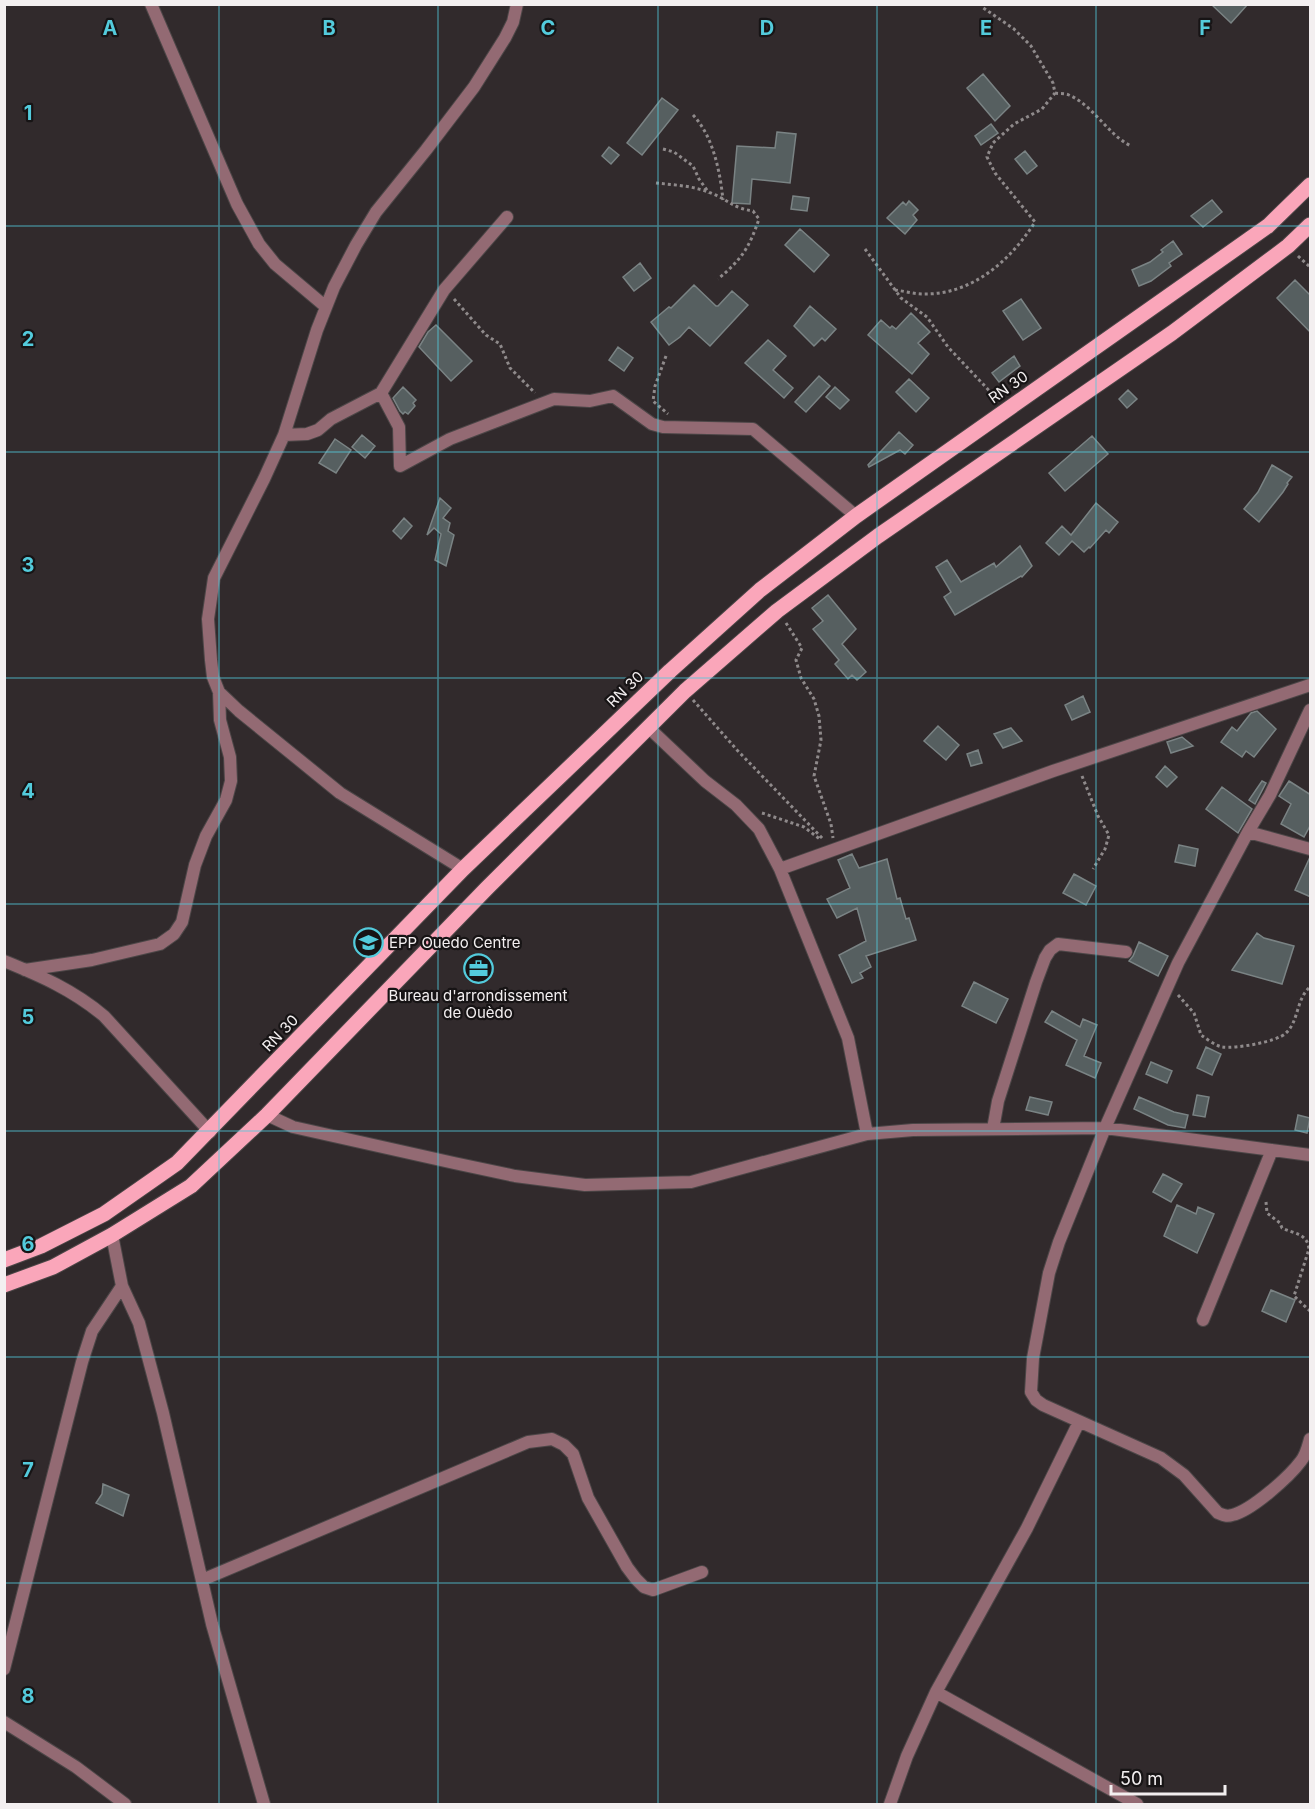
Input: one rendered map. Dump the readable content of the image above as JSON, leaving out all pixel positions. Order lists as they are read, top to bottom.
{
  "streets": {
    "main road": ["RN 30"]
  },
  "places": {
    "school or university": ["EPP Ouedo Centre"],
    "office": ["Bureau d'arrondissement de Ouèdo"]
  },
  "scale_bar": "50 m",
  "grid": {
    "columns": [
      "A",
      "B",
      "C",
      "D",
      "E",
      "F"
    ],
    "rows": [
      "1",
      "2",
      "3",
      "4",
      "5",
      "6",
      "7",
      "8"
    ]
  }
}
